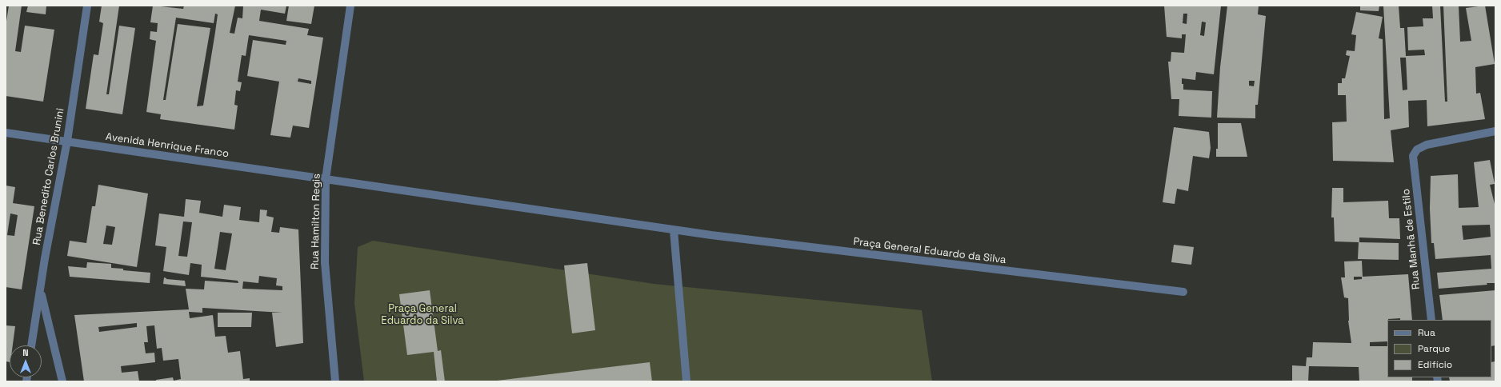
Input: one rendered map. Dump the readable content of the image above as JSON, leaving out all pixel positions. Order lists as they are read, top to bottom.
{
  "streets": {
    "street": [
      "Avenida Henrique Franco",
      "Rua Benedito Carlos Brunini",
      "Rua Hamilton Regis",
      "Rua Manhã de Estilo",
      "Praça General Eduardo da Silva"
    ]
  },
  "crossings": [
    ["Avenida Henrique Franco", "Rua Benedito Carlos Brunini"],
    ["Avenida Henrique Franco", "Rua Hamilton Regis"],
    ["Avenida Henrique Franco", "Praça General Eduardo da Silva"],
    ["Rua Hamilton Regis", "Praça General Eduardo da Silva"]
  ],
  "parks": ["Praça General Eduardo da Silva"],
  "legend": ["Rua", "Parque", "Edifício"],
  "north": "top"
}
